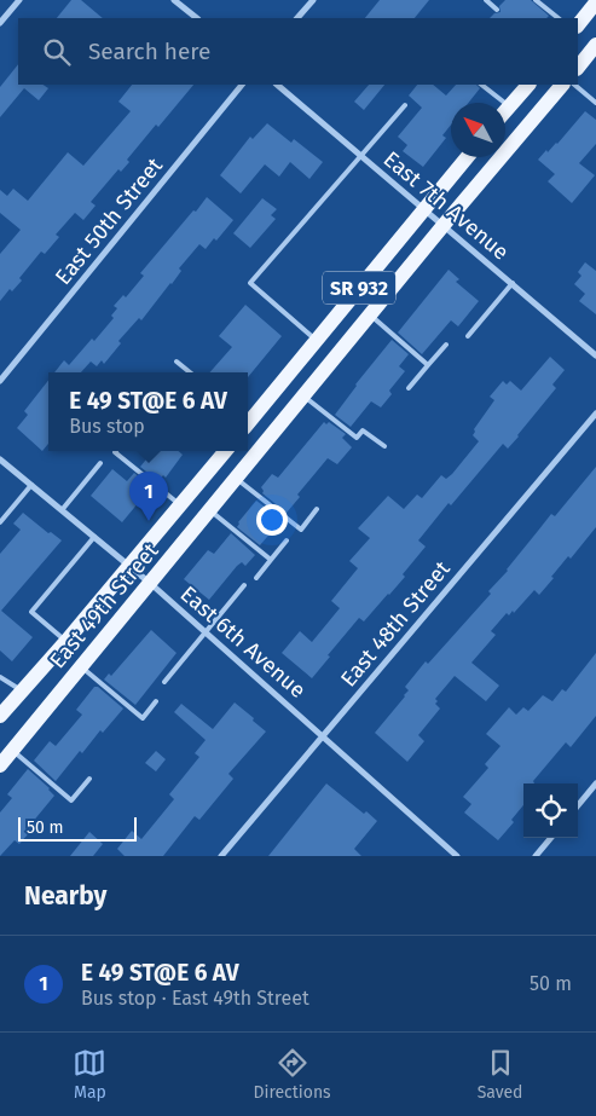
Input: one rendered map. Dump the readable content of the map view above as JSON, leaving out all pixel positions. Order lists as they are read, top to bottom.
{
  "streets": {
    "main road": ["SR 932", "East 49th Street"],
    "street": [
      "East 7th Avenue",
      "East 50th Street",
      "East 48th Street",
      "East 6th Avenue"
    ]
  },
  "crossings": [
    ["East 7th Avenue", "SR 932"],
    ["East 7th Avenue", "East 49th Street"],
    ["East 49th Street", "East 6th Avenue"],
    ["East 48th Street", "East 6th Avenue"]
  ],
  "scale_bar": "50 m",
  "north": "top left",
  "page": {
    "search": "Search here",
    "popup": ["E 49 ST@E 6 AV", "Bus stop"],
    "pins": "1",
    "scale": "50 m",
    "heading": "Nearby",
    "list": [
      {
        "mark": "1",
        "name": "E 49 ST@E 6 AV",
        "note": "Bus stop · East 49th Street",
        "value": "50 m"
      }
    ],
    "nav": ["Map", "Directions", "Saved"]
  }
}
